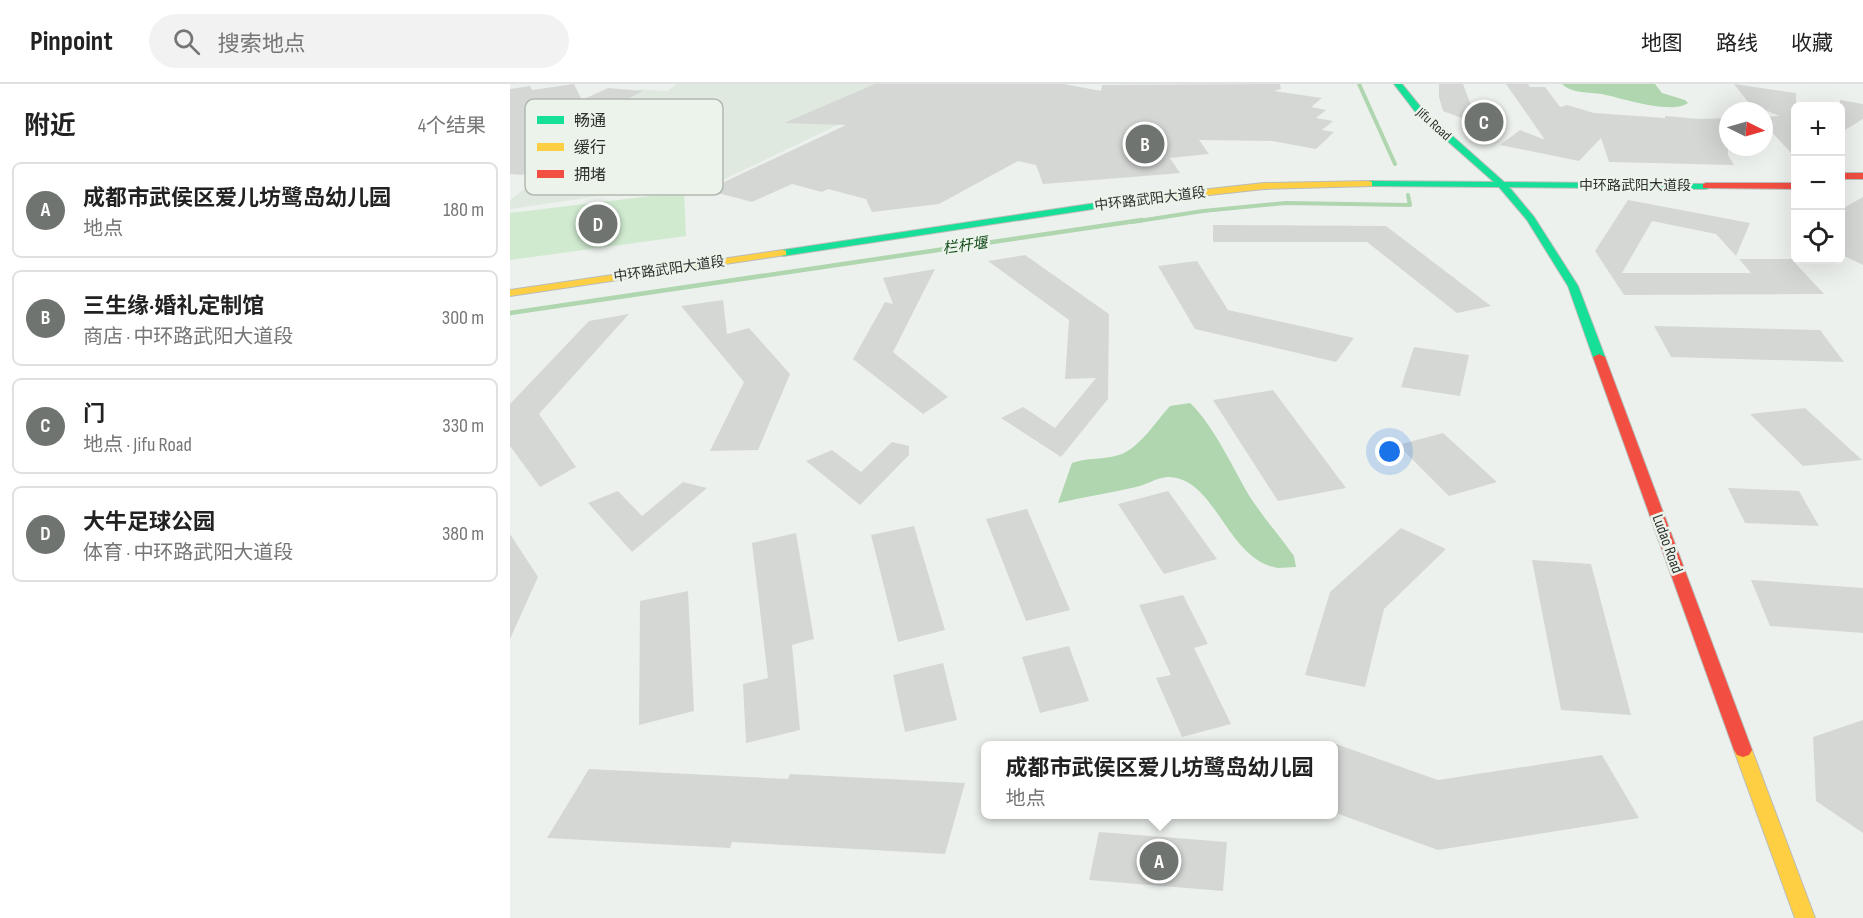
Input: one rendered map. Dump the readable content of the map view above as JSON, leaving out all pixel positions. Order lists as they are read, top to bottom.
{
  "streets": {
    "main road": ["Jifu Road", "中环路武阳大道段", "Ludao Road"]
  },
  "crossings": [
    ["Jifu Road", "中环路武阳大道段"],
    ["Jifu Road", "Ludao Road"],
    ["中环路武阳大道段", "Ludao Road"]
  ],
  "water": ["栏杆堰"],
  "legend": ["畅通", "缓行", "拥堵"],
  "north": "right",
  "page": {
    "header": "Pinpoint",
    "search": "搜索地点",
    "nav": ["地图", "路线", "收藏"],
    "heading": ["附近", "4个结果"],
    "pins": [
      "C",
      "B",
      "D",
      "A"
    ],
    "map_buttons": ["+", "−"],
    "list": [
      {
        "mark": "A",
        "name": "成都市武侯区爱儿坊鹭岛幼儿园",
        "note": "地点",
        "value": "180 m"
      },
      {
        "mark": "B",
        "name": "三生缘·婚礼定制馆",
        "note": "商店 · 中环路武阳大道段",
        "value": "300 m"
      },
      {
        "mark": "C",
        "name": "门",
        "note": "地点 · Jifu Road",
        "value": "330 m"
      },
      {
        "mark": "D",
        "name": "大牛足球公园",
        "note": "体育 · 中环路武阳大道段",
        "value": "380 m"
      }
    ],
    "popup": ["成都市武侯区爱儿坊鹭岛幼儿园", "地点"]
  }
}
